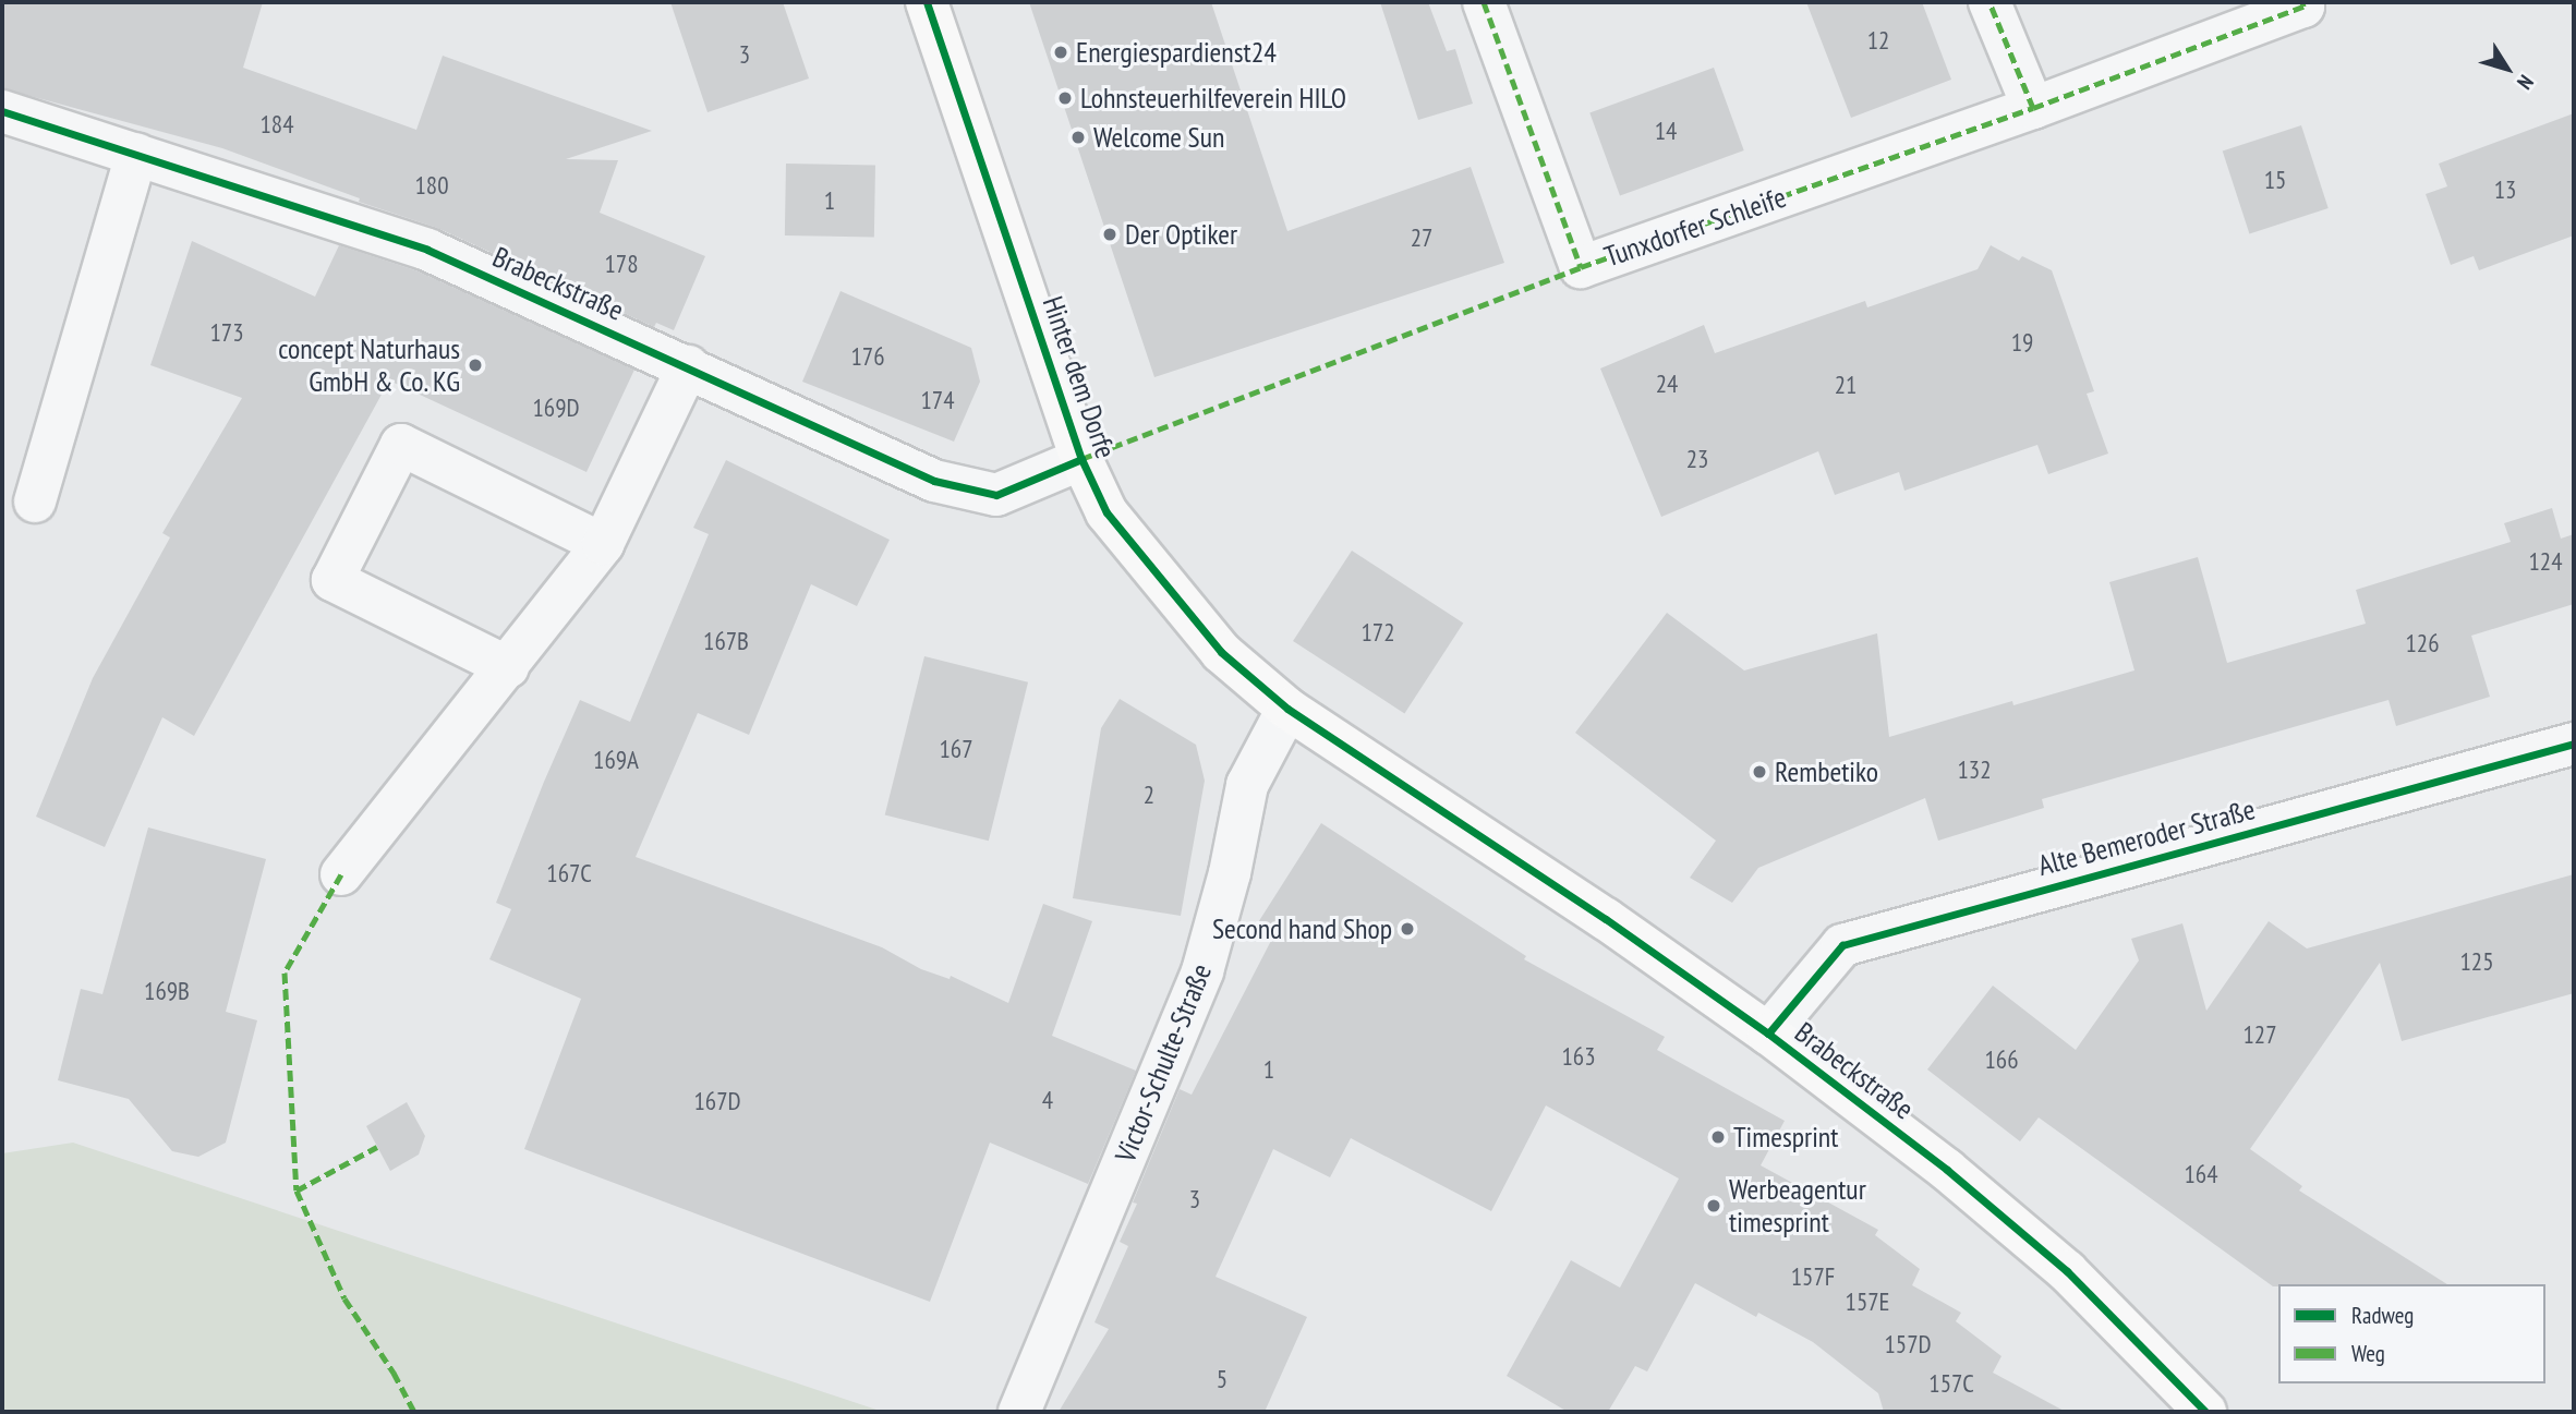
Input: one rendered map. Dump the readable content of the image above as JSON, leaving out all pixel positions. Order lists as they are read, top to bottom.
{
  "streets": {
    "main road": ["Brabeckstraße", "Hinter dem Dorfe"],
    "street": ["Tunxdorfer Schleife", "Alte Bemeroder Straße", "Victor-Schulte-Straße"]
  },
  "crossings": [
    ["Brabeckstraße", "Hinter dem Dorfe"],
    ["Brabeckstraße", "Alte Bemeroder Straße"],
    ["Brabeckstraße", "Victor-Schulte-Straße"],
    ["Hinter dem Dorfe", "Victor-Schulte-Straße"]
  ],
  "places": [
    "Energiespardienst24",
    "Lohnsteuerhilfeverein HILO",
    "Welcome Sun",
    "Der Optiker",
    "concept Naturhaus GmbH & Co. KG",
    "Rembetiko",
    "Second hand Shop",
    "Timesprint",
    "Werbeagentur timesprint"
  ],
  "house_numbers": [
    "12",
    "3",
    "184",
    "14",
    "15",
    "180",
    "13",
    "1",
    "27",
    "178",
    "173",
    "19",
    "176",
    "24",
    "21",
    "174",
    "169D",
    "23",
    "124",
    "172",
    "167B",
    "126",
    "167",
    "169A",
    "132",
    "2",
    "167C",
    "125",
    "169B",
    "127",
    "163",
    "166",
    "1",
    "4",
    "167D",
    "164",
    "3",
    "157F",
    "157E",
    "157D",
    "5",
    "157C"
  ],
  "legend": ["Radweg", "Weg"],
  "north": "bottom right"
}
